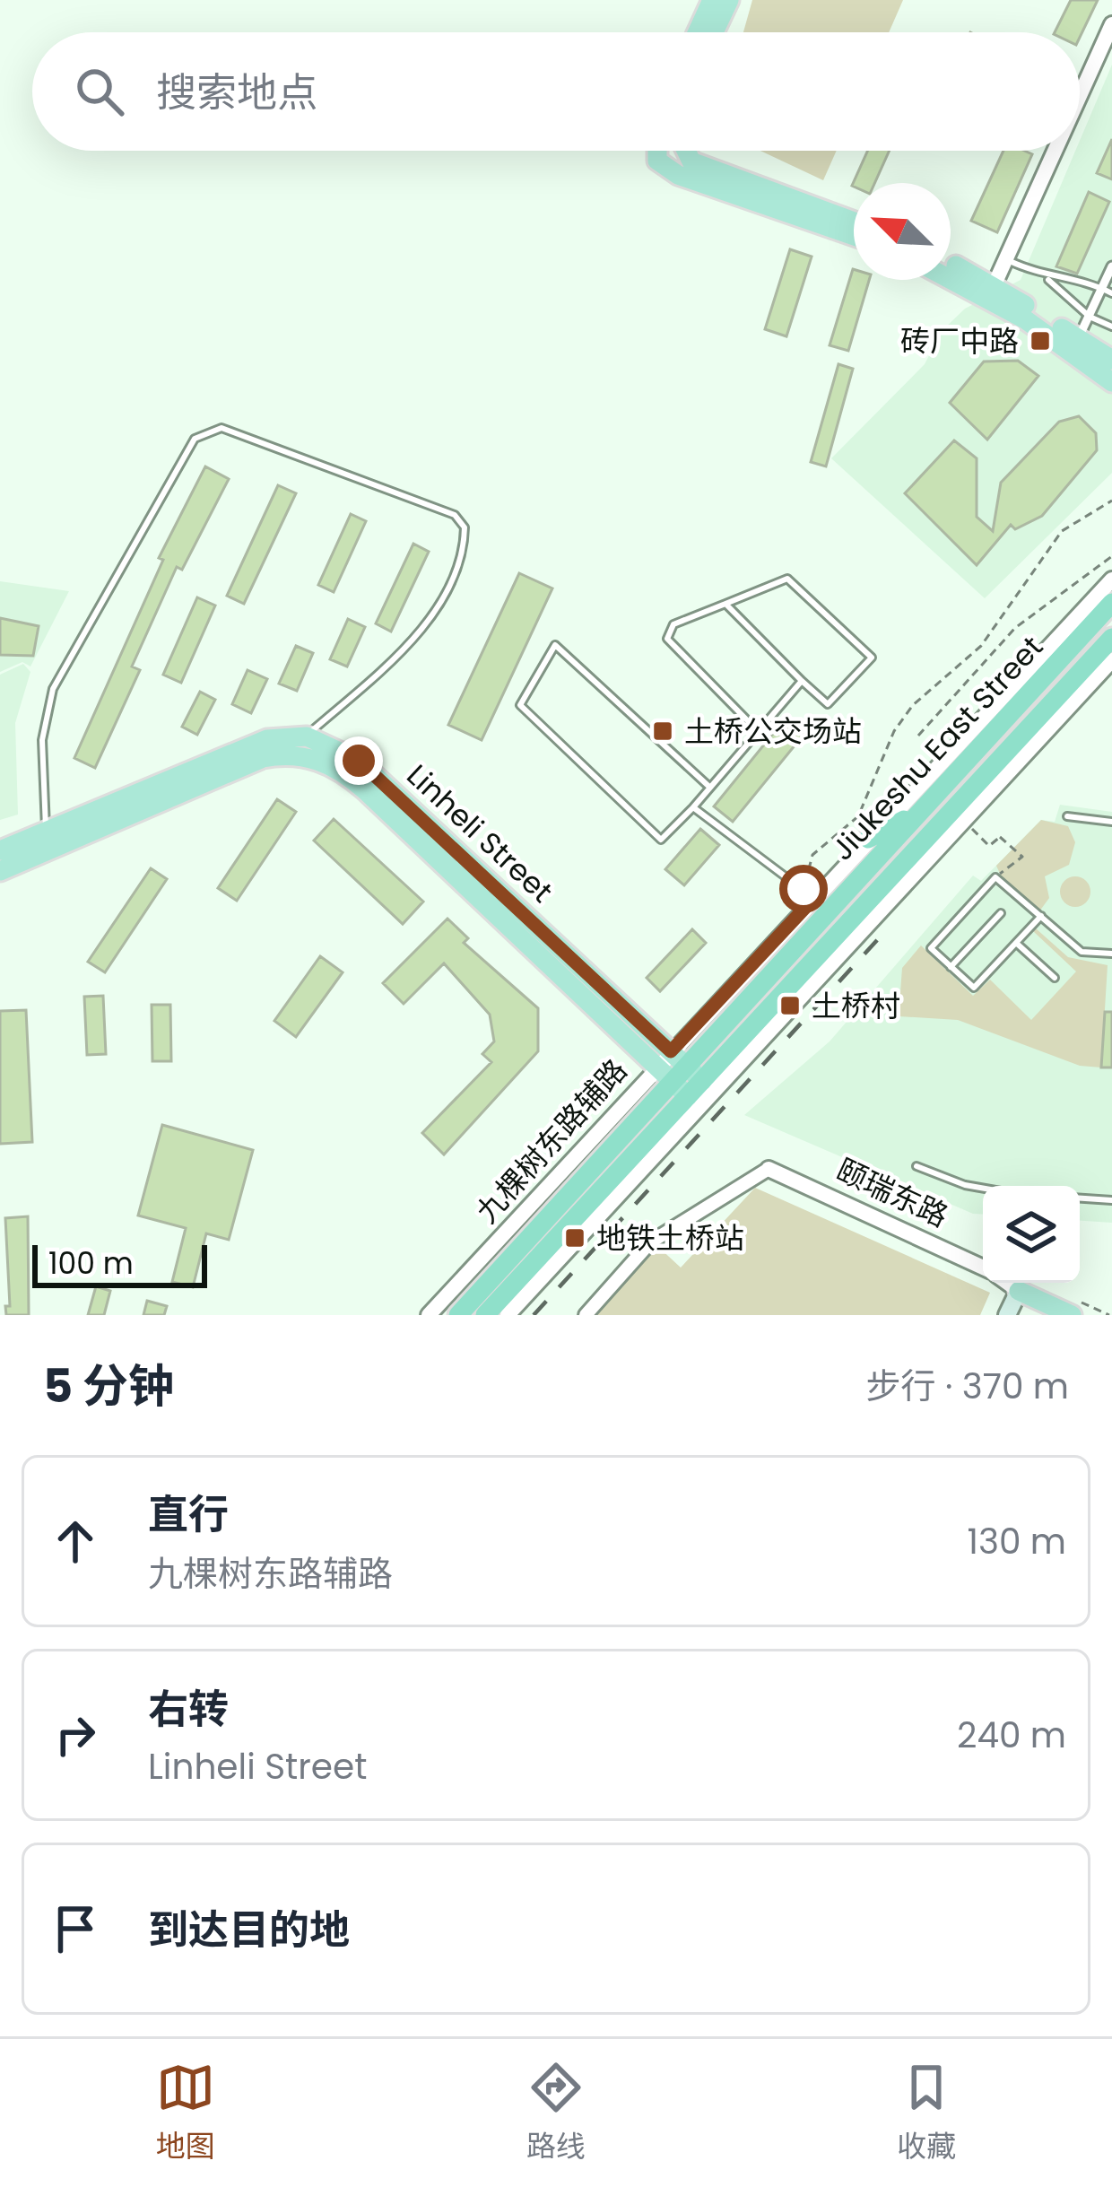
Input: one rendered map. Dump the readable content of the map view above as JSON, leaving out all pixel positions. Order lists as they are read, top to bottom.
{
  "streets": {
    "highway": ["Jiukeshu East Street"],
    "main road": ["Linheli Street", "颐瑞东路"],
    "street": ["九棵树东路辅路"]
  },
  "crossings": [
    ["Jiukeshu East Street", "Linheli Street"],
    ["Jiukeshu East Street", "九棵树东路辅路"],
    ["Linheli Street", "九棵树东路辅路"]
  ],
  "places": {
    "transit": [
      "砖厂中路",
      "土桥公交场站",
      "土桥村",
      "地铁土桥站"
    ]
  },
  "scale_bar": "100 m",
  "north": "top left",
  "page": {
    "search": "搜索地点",
    "scale": "100 m",
    "heading": ["5 分钟", "步行 · 370 m"],
    "list": [
      ["直行", "九棵树东路辅路", "130 m"],
      ["右转", "Linheli Street", "240 m"],
      "到达目的地"
    ],
    "nav": ["地图", "路线", "收藏"]
  }
}
